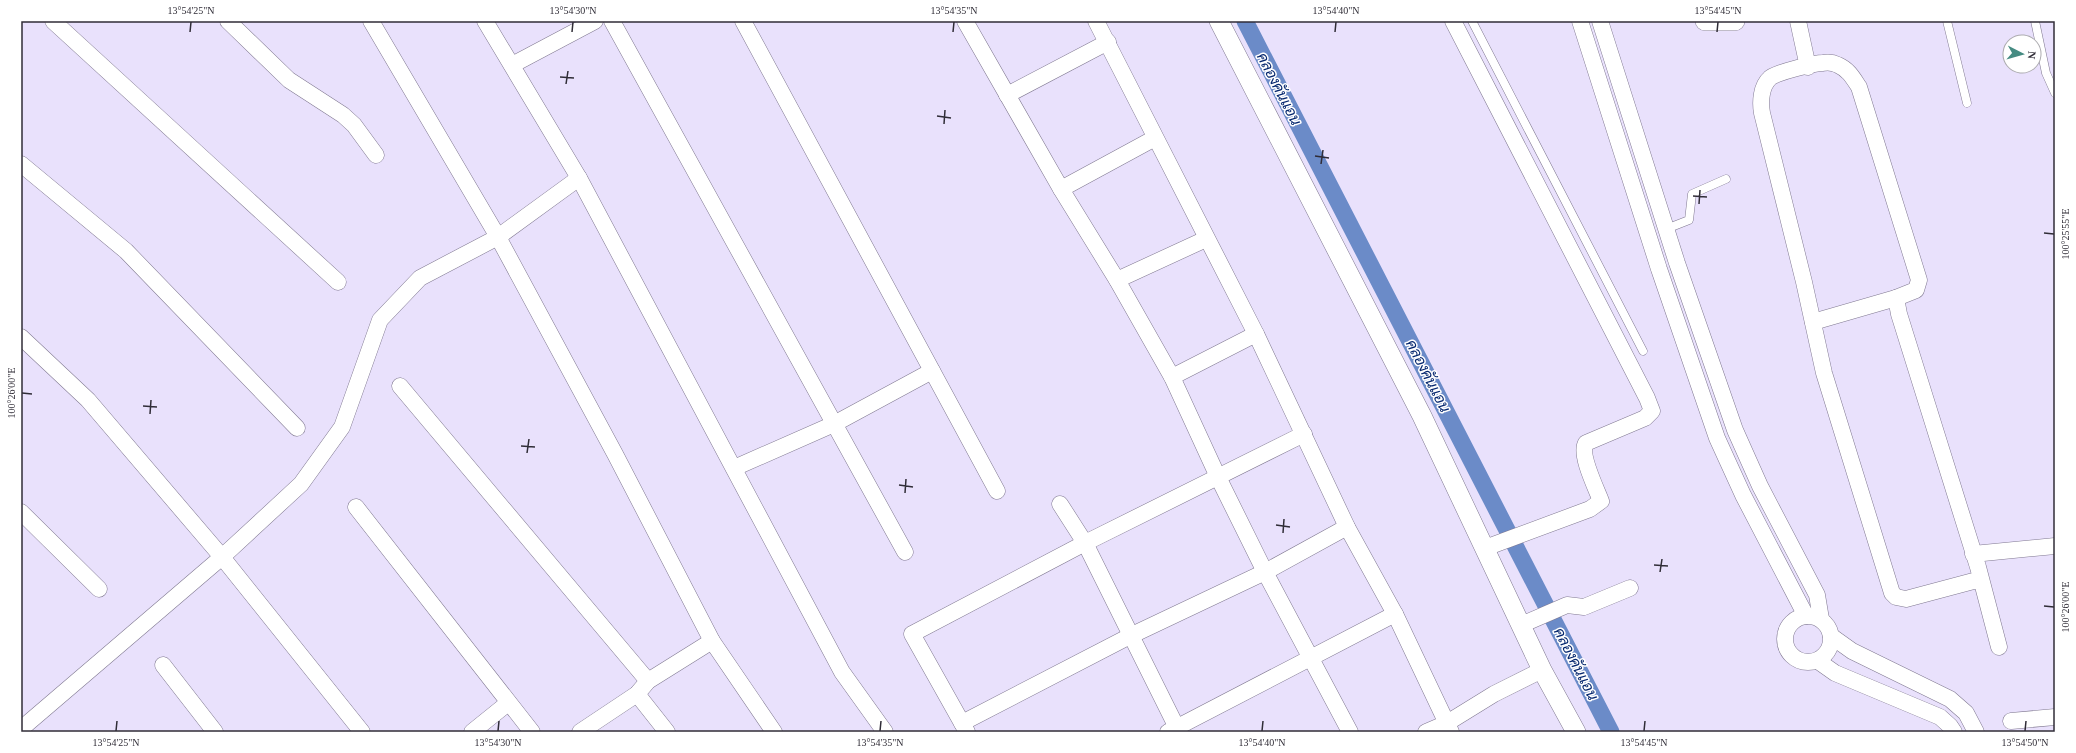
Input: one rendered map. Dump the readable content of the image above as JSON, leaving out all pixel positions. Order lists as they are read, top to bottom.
{
  "water": ["คลองคันแอน"],
  "north": "right",
  "coordinates": [
    "13°54'25\"N",
    "13°54'30\"N",
    "13°54'35\"N",
    "13°54'40\"N",
    "13°54'45\"N",
    "100°25'55\"E",
    "100°26'00\"E",
    "13°54'50\"N"
  ]
}
